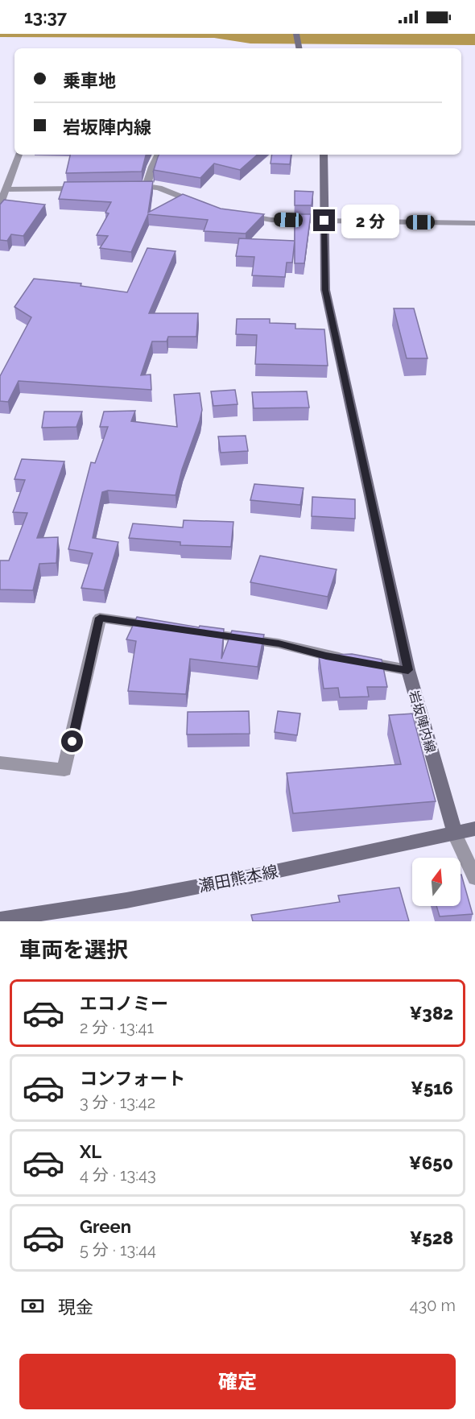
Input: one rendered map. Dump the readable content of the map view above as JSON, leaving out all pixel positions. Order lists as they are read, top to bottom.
{
  "streets": {
    "main road": ["岩坂陣内線", "瀬田熊本線"]
  },
  "crossings": [
    ["岩坂陣内線", "瀬田熊本線"]
  ],
  "north": "top",
  "page": {
    "status": "13:37",
    "banner": ["乗車地", "岩坂陣内線"],
    "bubble": "2 分",
    "heading": "車両を選択",
    "list": [
      {
        "name": "エコノミー",
        "note": "2 分 · 13:41",
        "value": "¥382"
      },
      {
        "name": "コンフォート",
        "note": "3 分 · 13:42",
        "value": "¥516"
      },
      {
        "name": "XL",
        "note": "4 分 · 13:43",
        "value": "¥650"
      },
      {
        "name": "Green",
        "note": "5 分 · 13:44",
        "value": "¥528"
      }
    ],
    "pay": ["現金", "430 m"],
    "buttons": "確定"
  }
}
